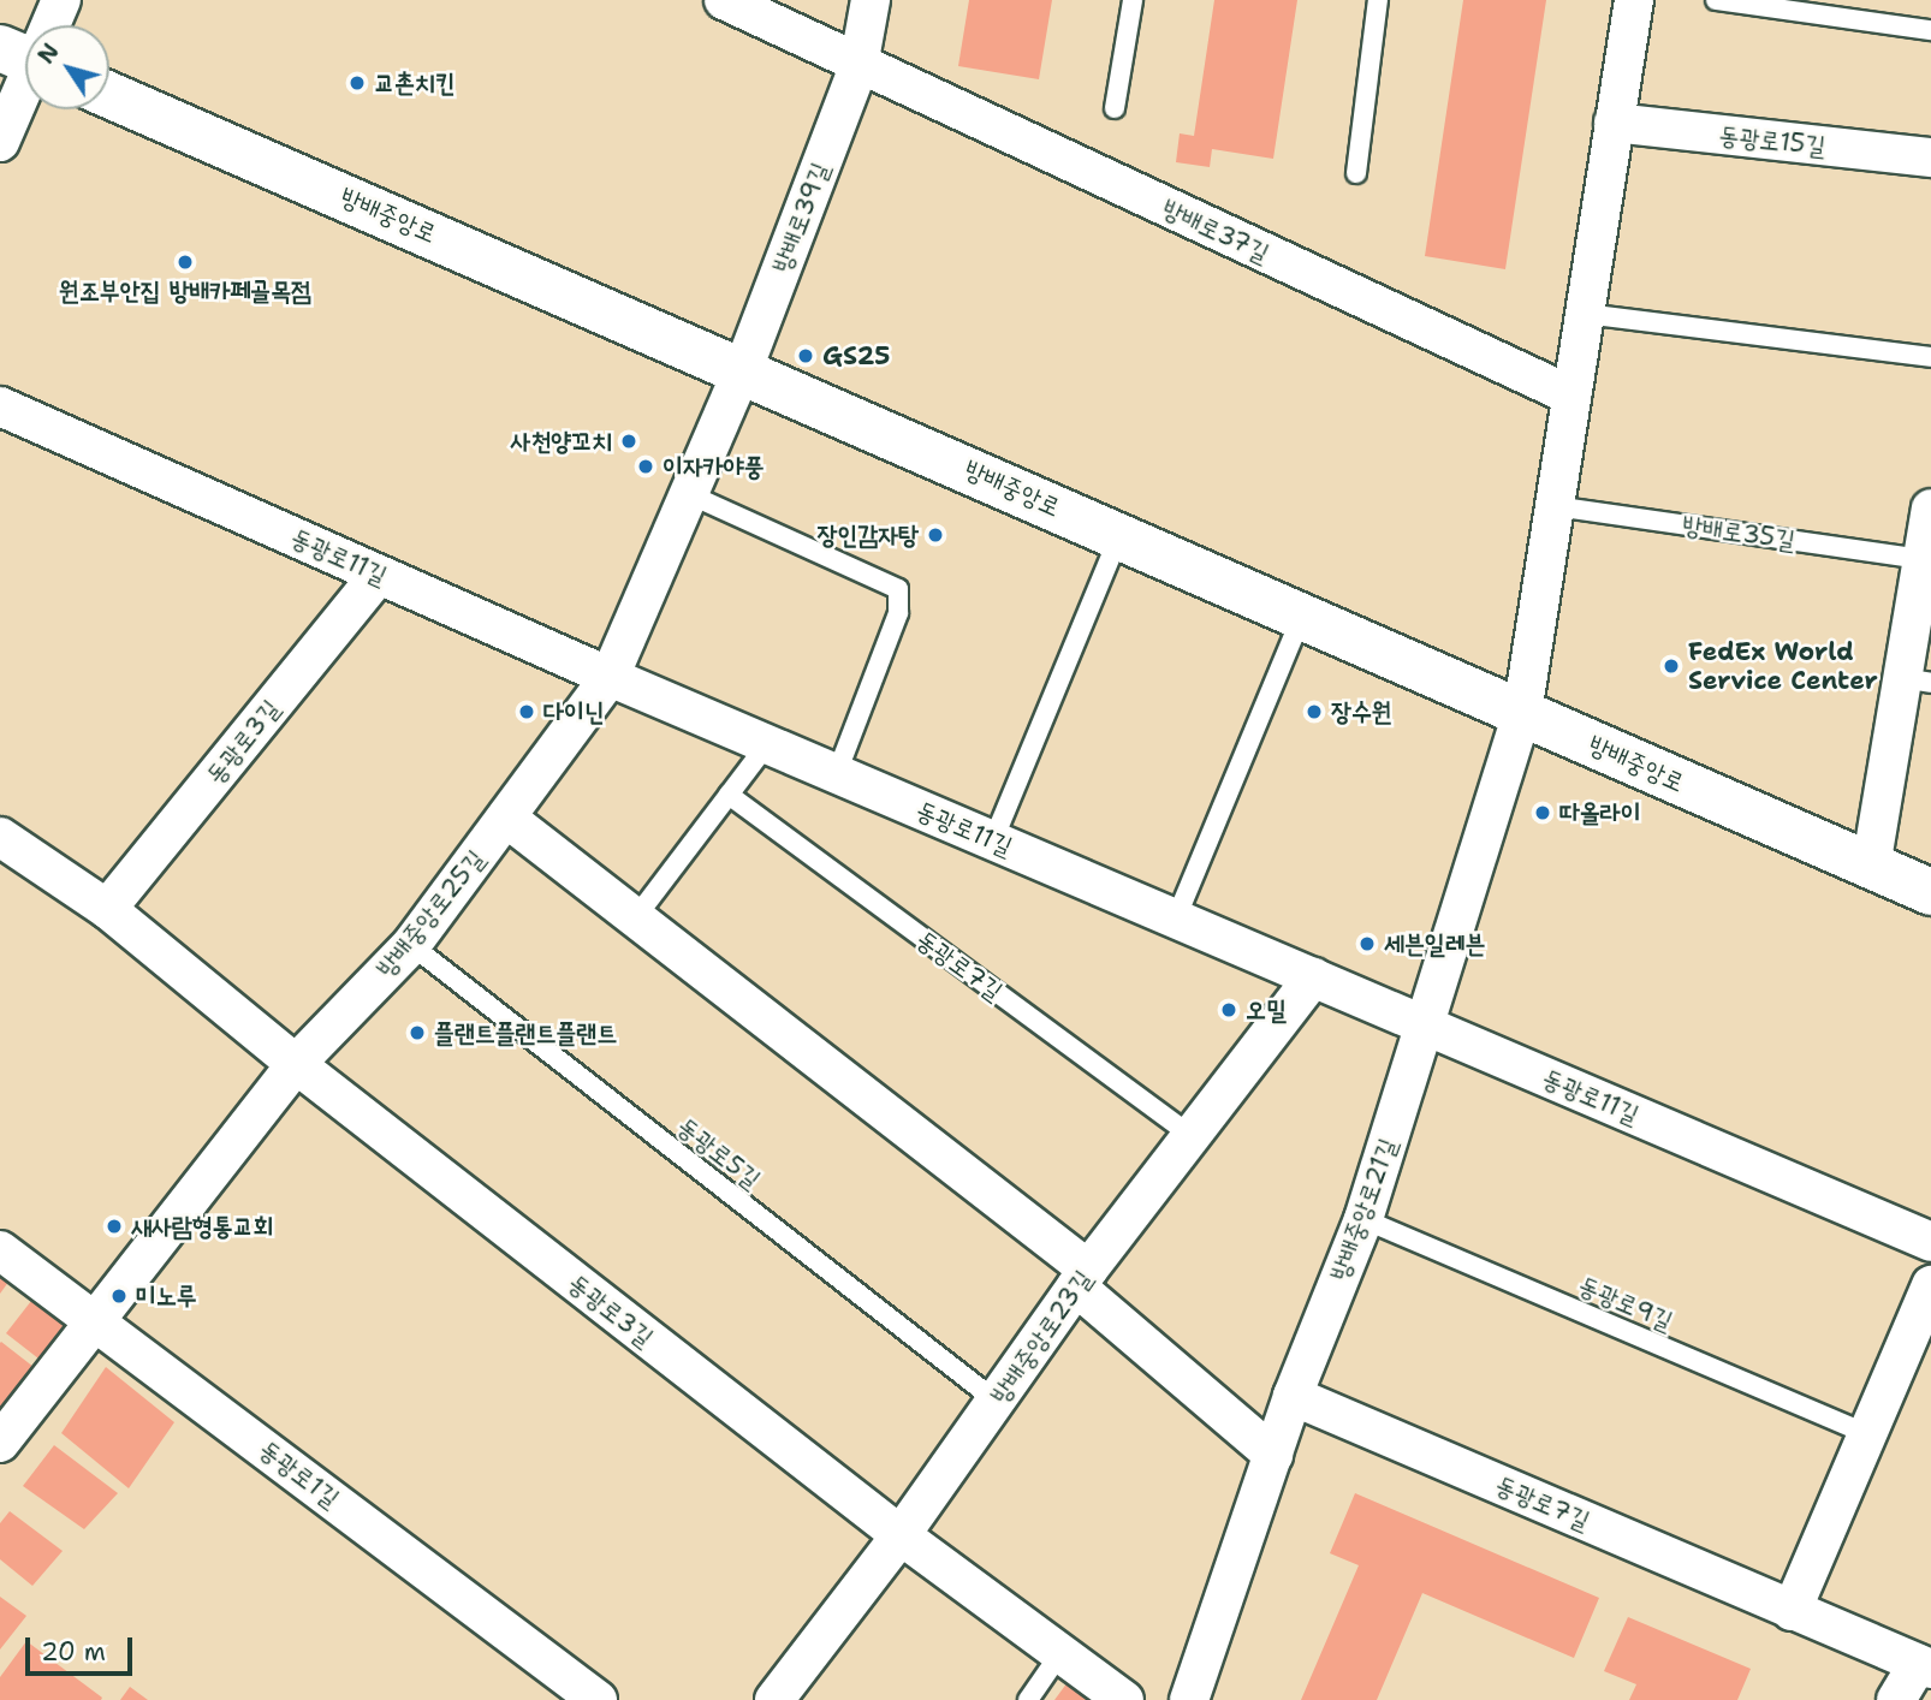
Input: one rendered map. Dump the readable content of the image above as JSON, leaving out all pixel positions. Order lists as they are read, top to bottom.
{
  "streets": {
    "street": [
      "동광로15길",
      "방배중앙로",
      "방배로39길",
      "방배로37길",
      "동광로11길",
      "동광로3길",
      "방배중앙로25길",
      "동광로7길",
      "방배중앙로21길",
      "방배중앙로23길",
      "동광로1길"
    ],
    "lane": ["방배로35길", "동광로5길", "동광로9길"]
  },
  "crossings": [
    ["방배중앙로", "방배로39길"],
    ["방배중앙로", "방배중앙로25길"],
    ["방배중앙로", "방배중앙로21길"],
    ["방배로39길", "방배로37길"],
    ["방배로39길", "방배중앙로25길"],
    ["동광로11길", "동광로3길"],
    ["동광로11길", "방배중앙로25길"],
    ["동광로11길", "방배중앙로21길"],
    ["동광로11길", "방배중앙로23길"],
    ["동광로3길", "방배중앙로25길"],
    ["동광로3길", "방배중앙로23길"],
    ["방배중앙로25길", "동광로5길"],
    ["방배중앙로25길", "동광로1길"],
    ["동광로7길", "방배중앙로21길"],
    ["동광로7길", "방배중앙로23길"],
    ["동광로5길", "방배중앙로23길"],
    ["방배중앙로21길", "동광로9길"]
  ],
  "places": [
    "교촌치킨",
    "원조부안집 방배카페골목점",
    "GS25",
    "사천양꼬치",
    "이자카야풍",
    "장인감자탕",
    "FedEx World Service Center",
    "다이닌",
    "장수원",
    "따올라이",
    "세븐일레븐",
    "오밀",
    "플랜트플랜트플랜트",
    "새사람형통교회",
    "미노루"
  ],
  "scale_bar": "20 m",
  "north": "top left"
}
